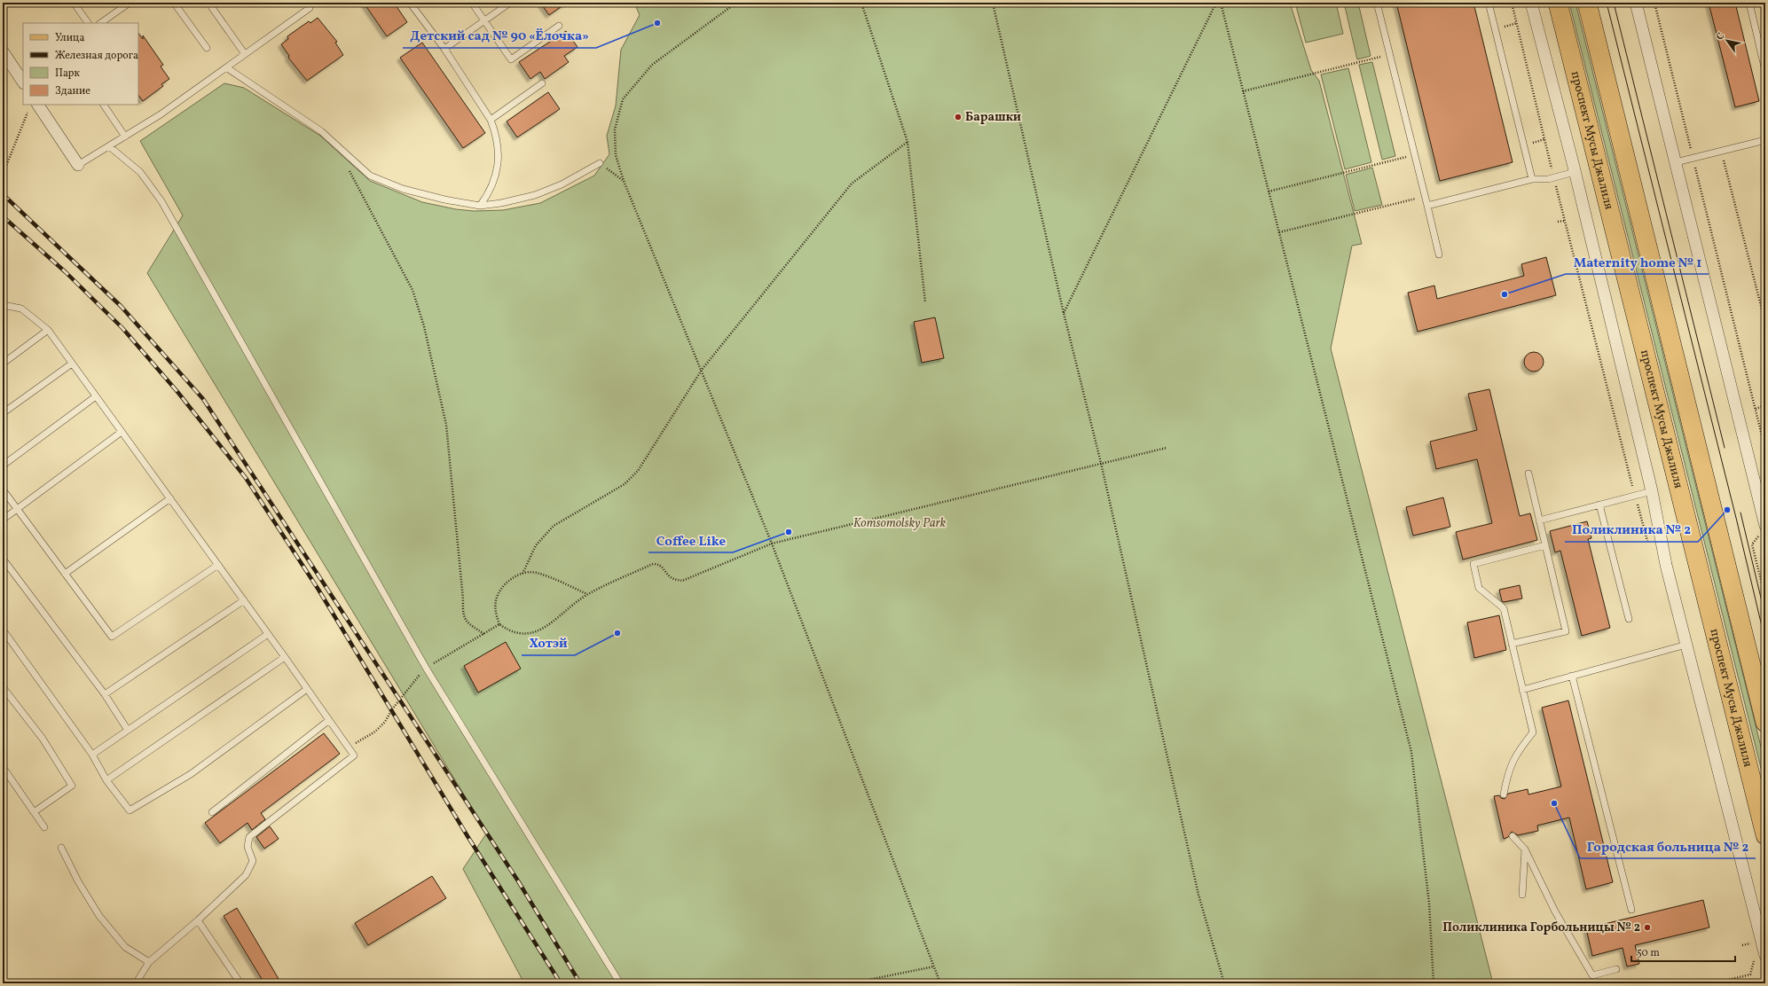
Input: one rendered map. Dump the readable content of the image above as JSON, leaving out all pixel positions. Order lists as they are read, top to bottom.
{
  "streets": {
    "main road": ["проспект Мусы Джалиля"]
  },
  "parks": ["Komsomolsky Park"],
  "places": [
    "Детский сад № 90 «Ёлочка»",
    "Барашки",
    "Maternity home № 1",
    "Поликлиника № 2",
    "Coffee Like",
    "Хотэй",
    "Городская больница № 2",
    "Поликлиника Горбольницы № 2"
  ],
  "legend": [
    "Улица",
    "Железная дорога",
    "Парк",
    "Здание"
  ],
  "scale_bar": "50 m",
  "north": "top left"
}
